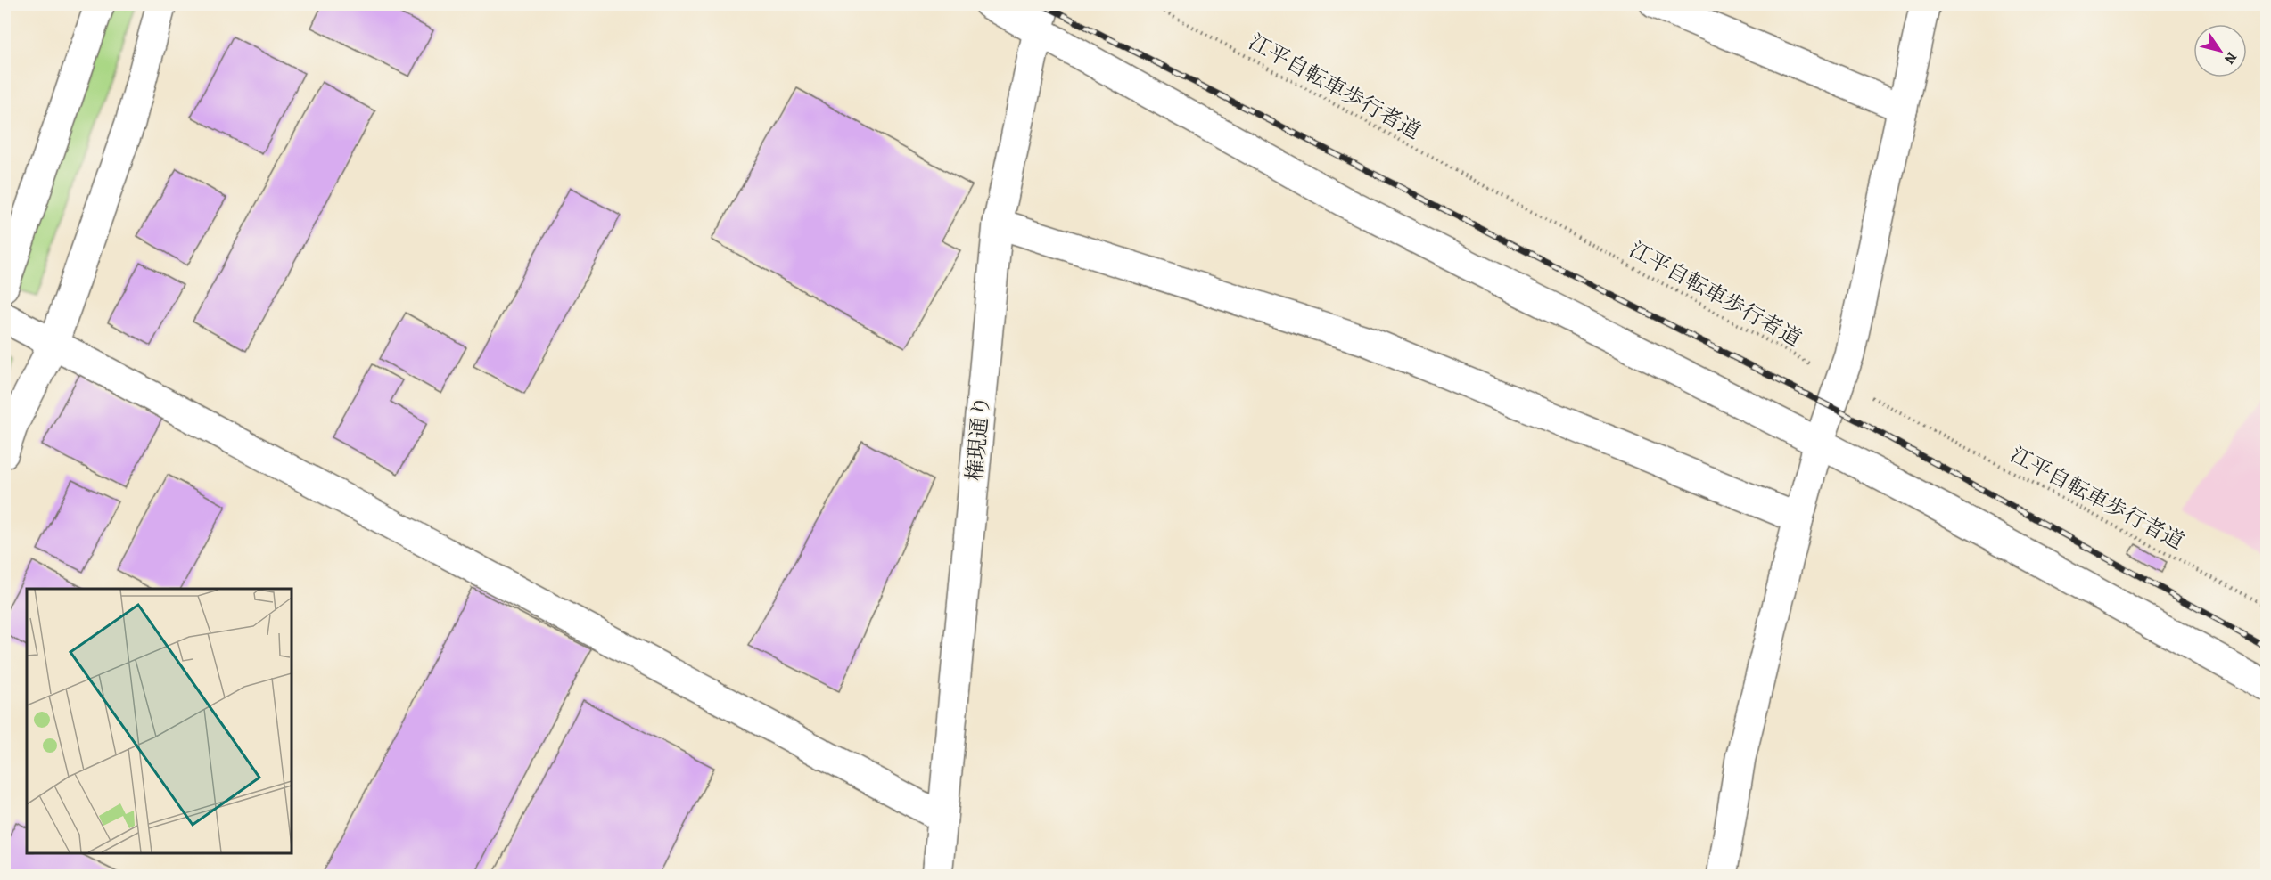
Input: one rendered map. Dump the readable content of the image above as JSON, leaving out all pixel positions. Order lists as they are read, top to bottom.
{
  "streets": {
    "street": ["権現通り"],
    "path": ["江平自転車歩行者道"]
  },
  "north": "bottom right"
}
